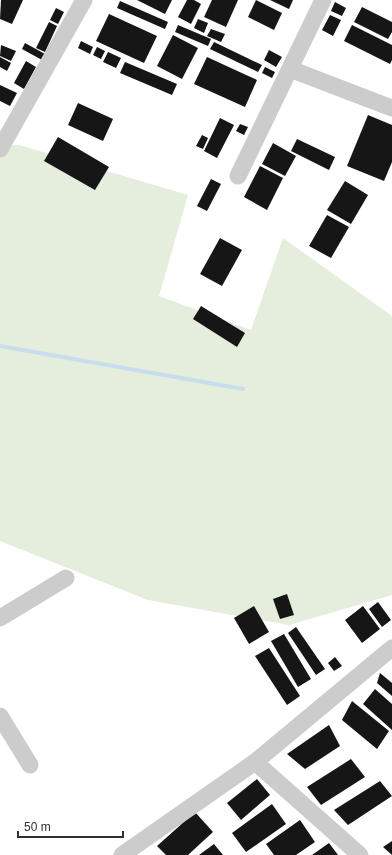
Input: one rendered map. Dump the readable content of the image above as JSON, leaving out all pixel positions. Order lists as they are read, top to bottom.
{
  "scale_bar": "50 m"
}
